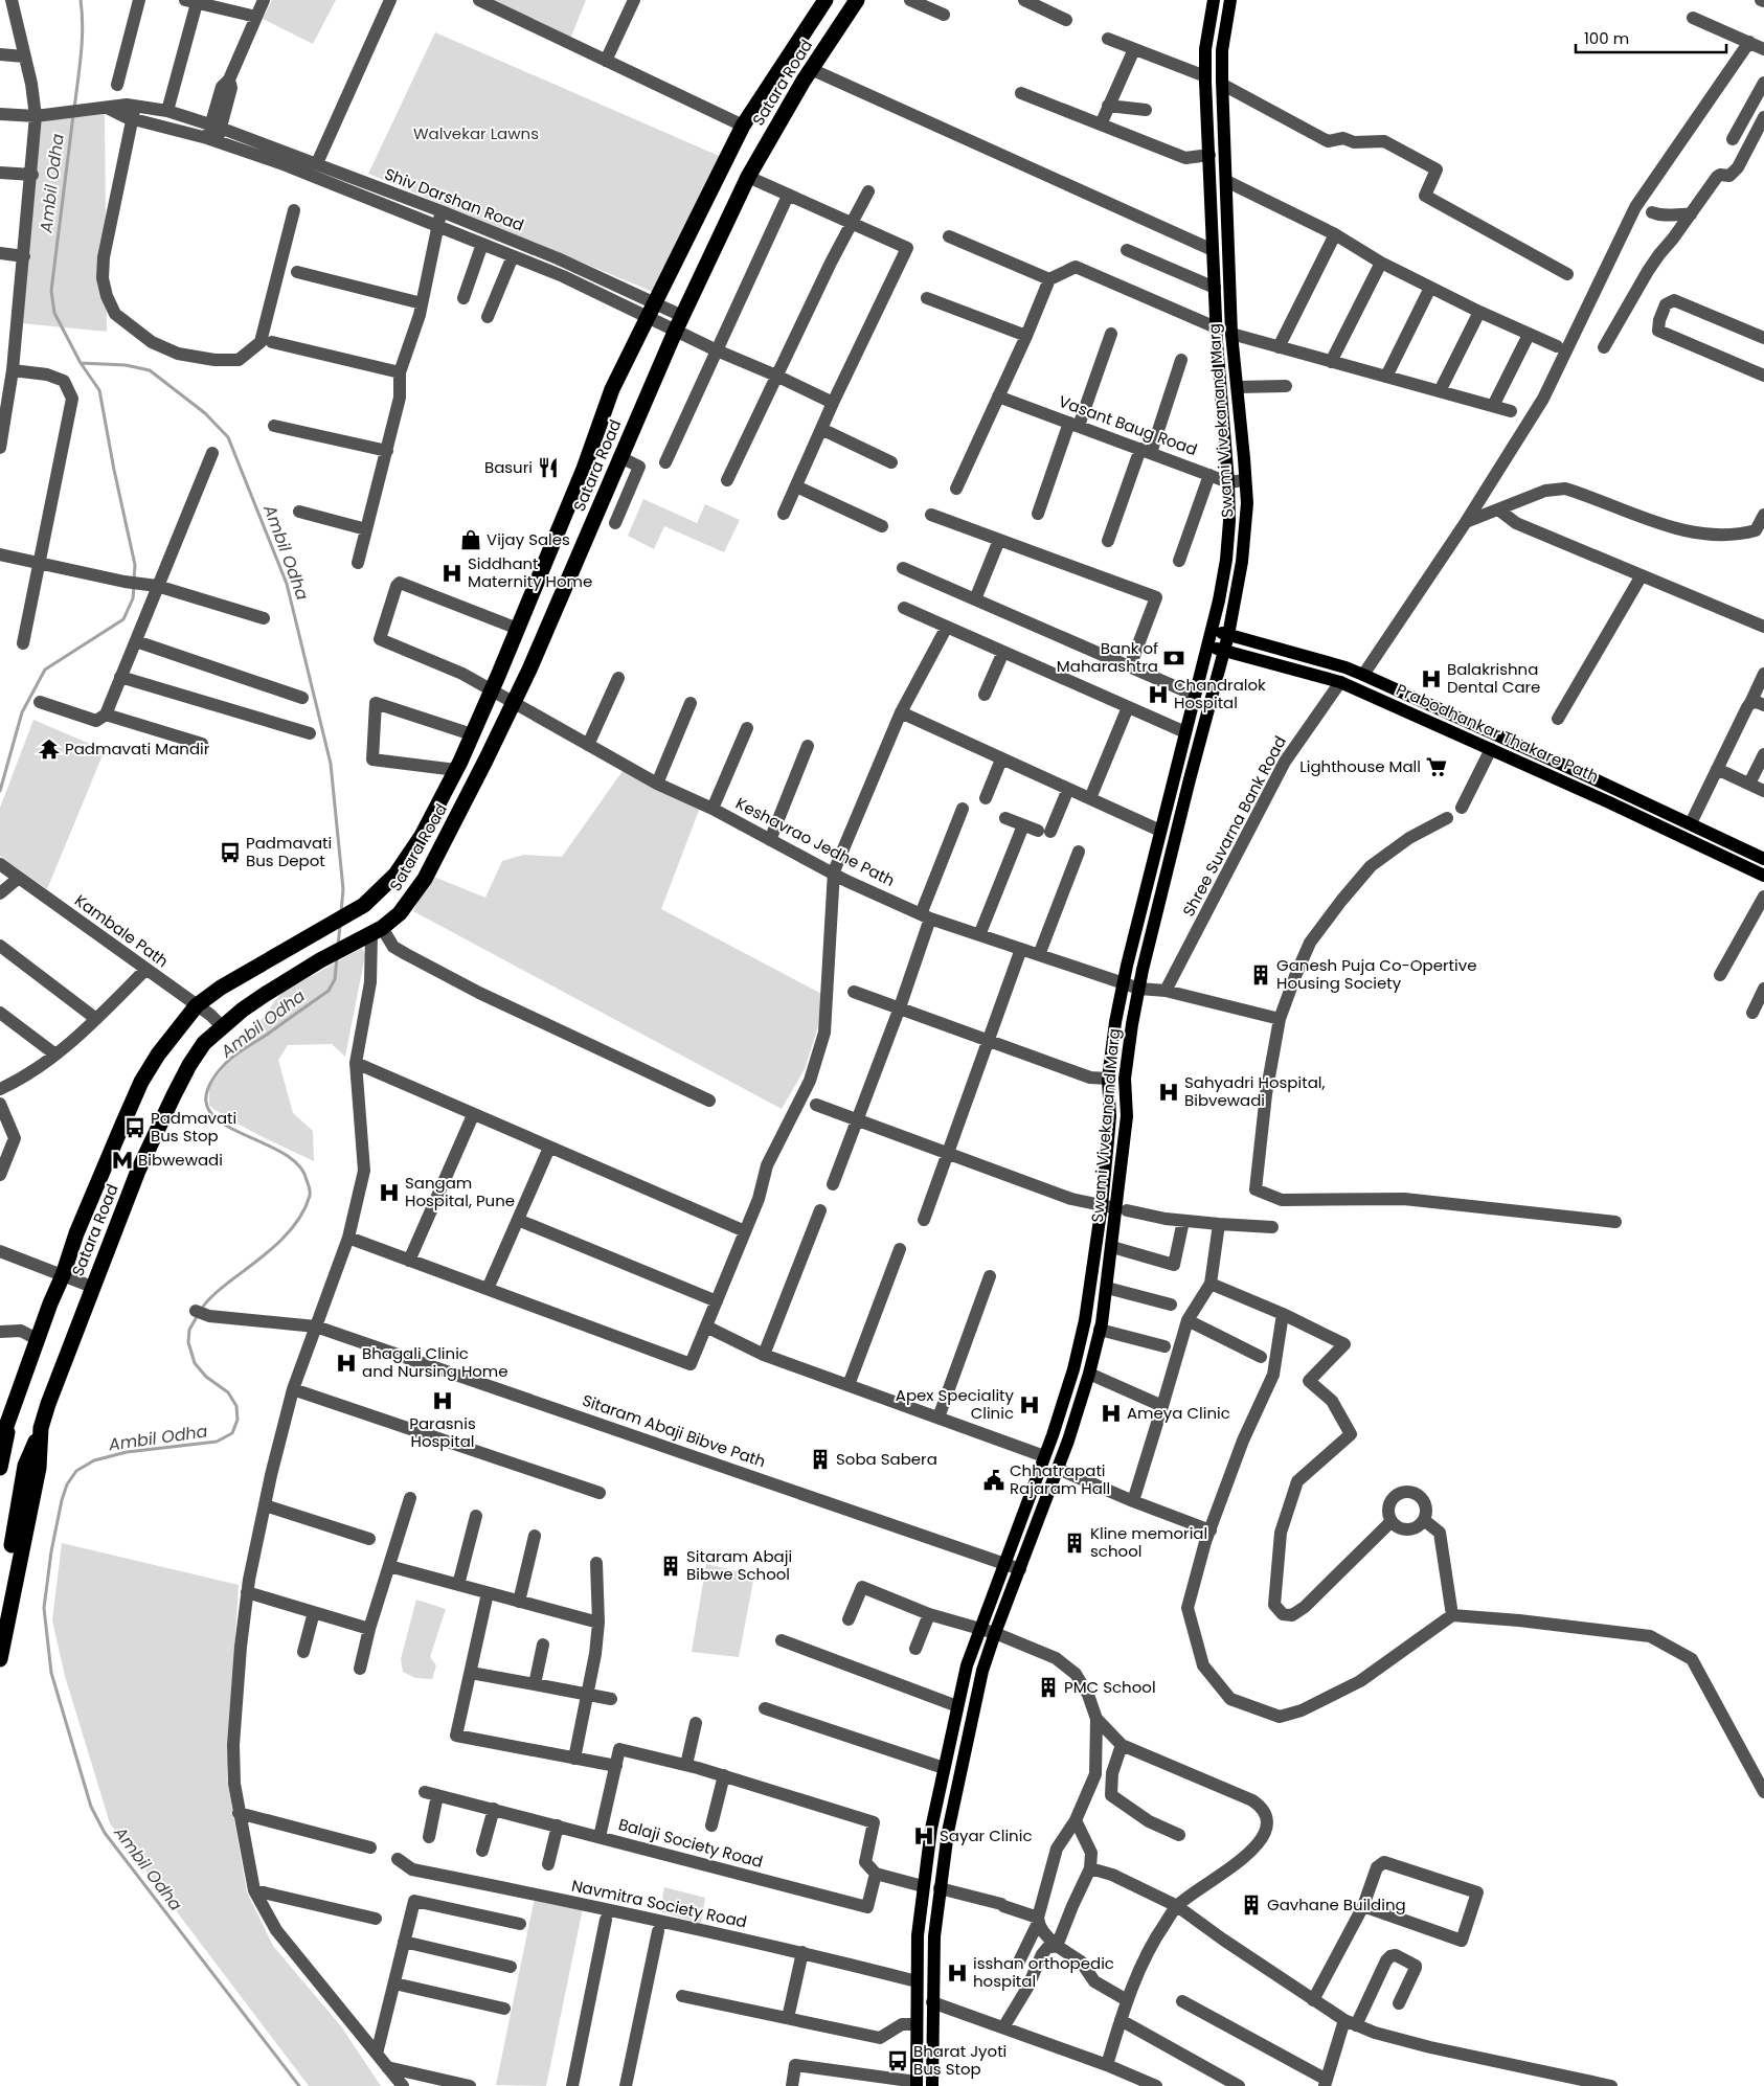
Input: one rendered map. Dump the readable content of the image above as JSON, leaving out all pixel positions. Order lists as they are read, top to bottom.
{
  "streets": {
    "highway": ["Satara Road"],
    "main road": ["Swami Vivekanand Marg", "Prabodhankar Thakare Path"],
    "street": [
      "Shiv Darshan Road",
      "Vasant Baug Road",
      "Shree Suvarna Bank Road",
      "Keshavrao Jedhe Path",
      "Kambale Path",
      "Sitaram Abaji Bibve Path",
      "Balaji Society Road",
      "Navmitra Society Road"
    ]
  },
  "crossings": [
    ["Satara Road", "Shiv Darshan Road"],
    ["Satara Road", "Keshavrao Jedhe Path"],
    ["Satara Road", "Kambale Path"],
    ["Swami Vivekanand Marg", "Vasant Baug Road"],
    ["Swami Vivekanand Marg", "Prabodhankar Thakare Path"],
    ["Swami Vivekanand Marg", "Keshavrao Jedhe Path"],
    ["Swami Vivekanand Marg", "Sitaram Abaji Bibve Path"],
    ["Swami Vivekanand Marg", "Navmitra Society Road"],
    ["Prabodhankar Thakare Path", "Shree Suvarna Bank Road"],
    ["Shree Suvarna Bank Road", "Keshavrao Jedhe Path"]
  ],
  "water": ["Ambil Odha"],
  "parks": ["Walvekar Lawns"],
  "places": {
    "restaurant": ["Basuri"],
    "shop": ["Vijay Sales"],
    "hospital": [
      "Siddhant Maternity Home",
      "Balakrishna Dental Care",
      "Chandralok Hospital",
      "Sahyadri Hospital, Bibvewadi",
      "Sangam Hospital, Pune",
      "Bhagali Clinic and Nursing Home",
      "Parasnis Hospital",
      "Apex Speciality Clinic",
      "Ameya Clinic",
      "Sayar Clinic",
      "isshan orthopedic hospital"
    ],
    "bank": ["Bank of Maharashtra"],
    "temple": ["Padmavati Mandir"],
    "supermarket": ["Lighthouse Mall"],
    "bus stop": ["Padmavati Bus Depot", "Padmavati Bus Stop", "Bharat Jyoti Bus Stop"],
    "building": [
      "Ganesh Puja Co-Opertive Housing Society",
      "Soba Sabera",
      "Kline memorial school",
      "Sitaram Abaji Bibwe School",
      "PMC School",
      "Gavhane Building"
    ],
    "metro station": ["Bibwewadi"],
    "public building": ["Chhatrapati Rajaram Hall"]
  },
  "scale_bar": "100 m"
}
